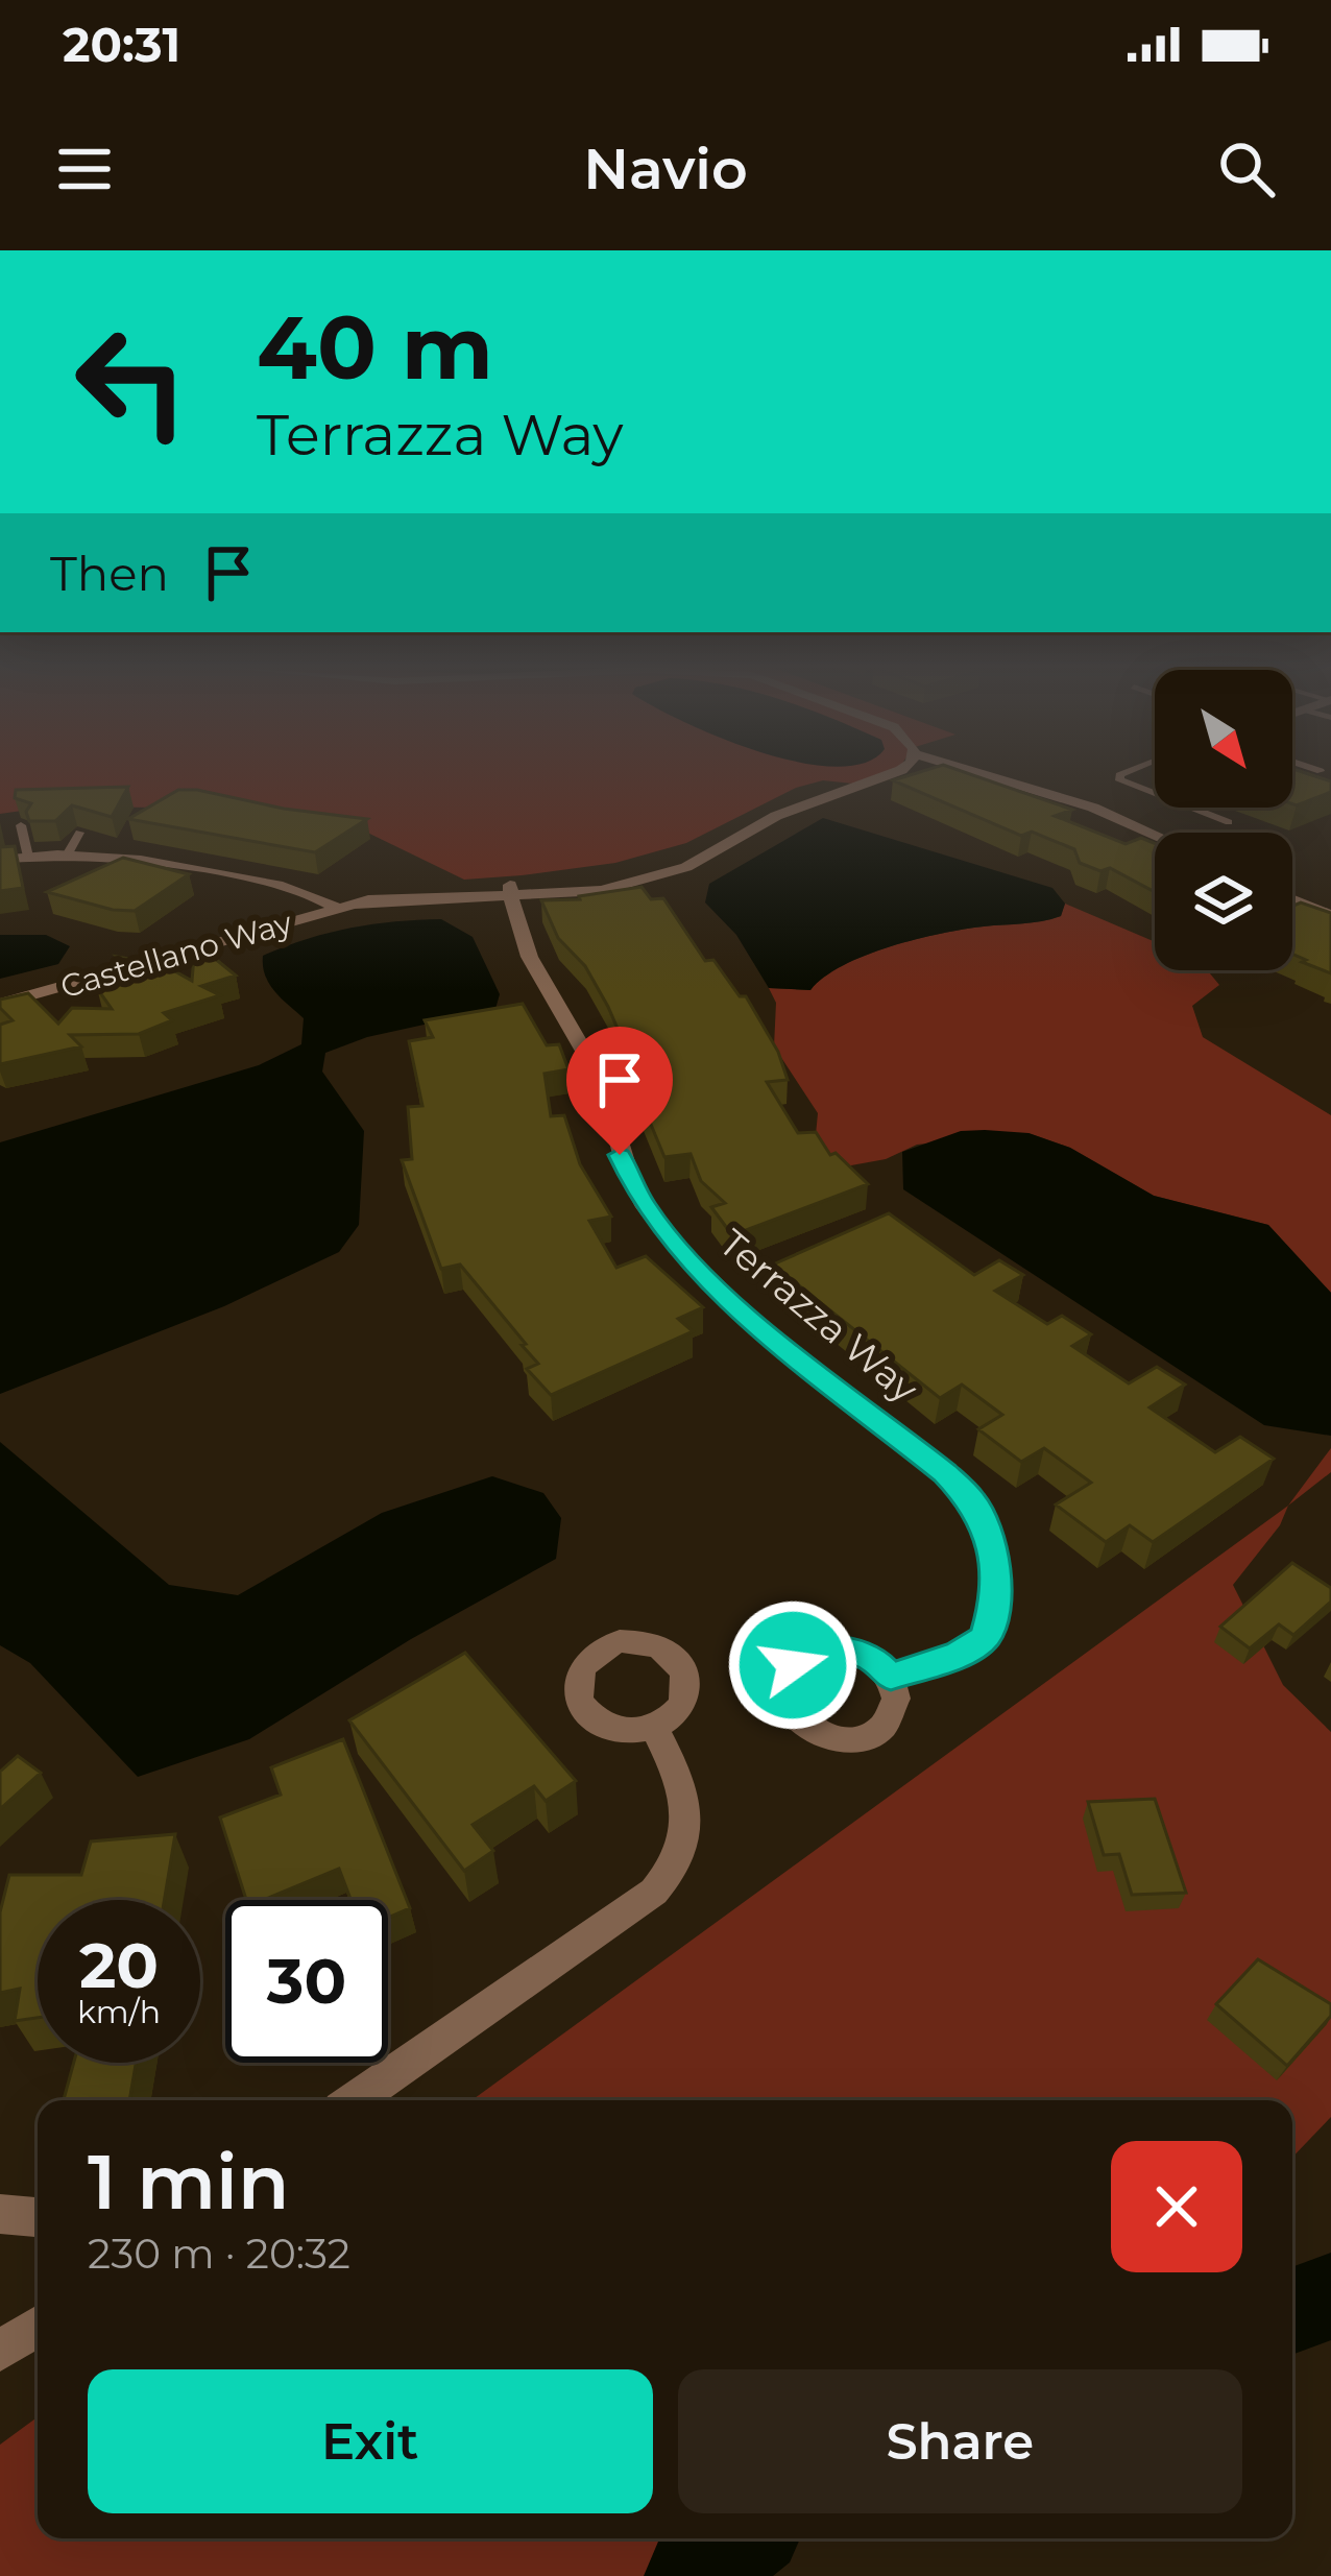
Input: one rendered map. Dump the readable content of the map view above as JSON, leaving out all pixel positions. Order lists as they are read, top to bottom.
{
  "streets": {
    "street": ["Castellano Way", "Terrazza Way"]
  },
  "crossings": [
    ["Castellano Way", "Terrazza Way"]
  ],
  "north": "bottom right",
  "page": {
    "status": "20:31",
    "header": "Navio",
    "turn": ["40 m", "Terrazza Way"],
    "then": "Then",
    "speed": "20 km/h",
    "limit": "30",
    "heading": ["1 min", "230 m · 20:32"],
    "buttons": ["Exit", "Share"]
  }
}
